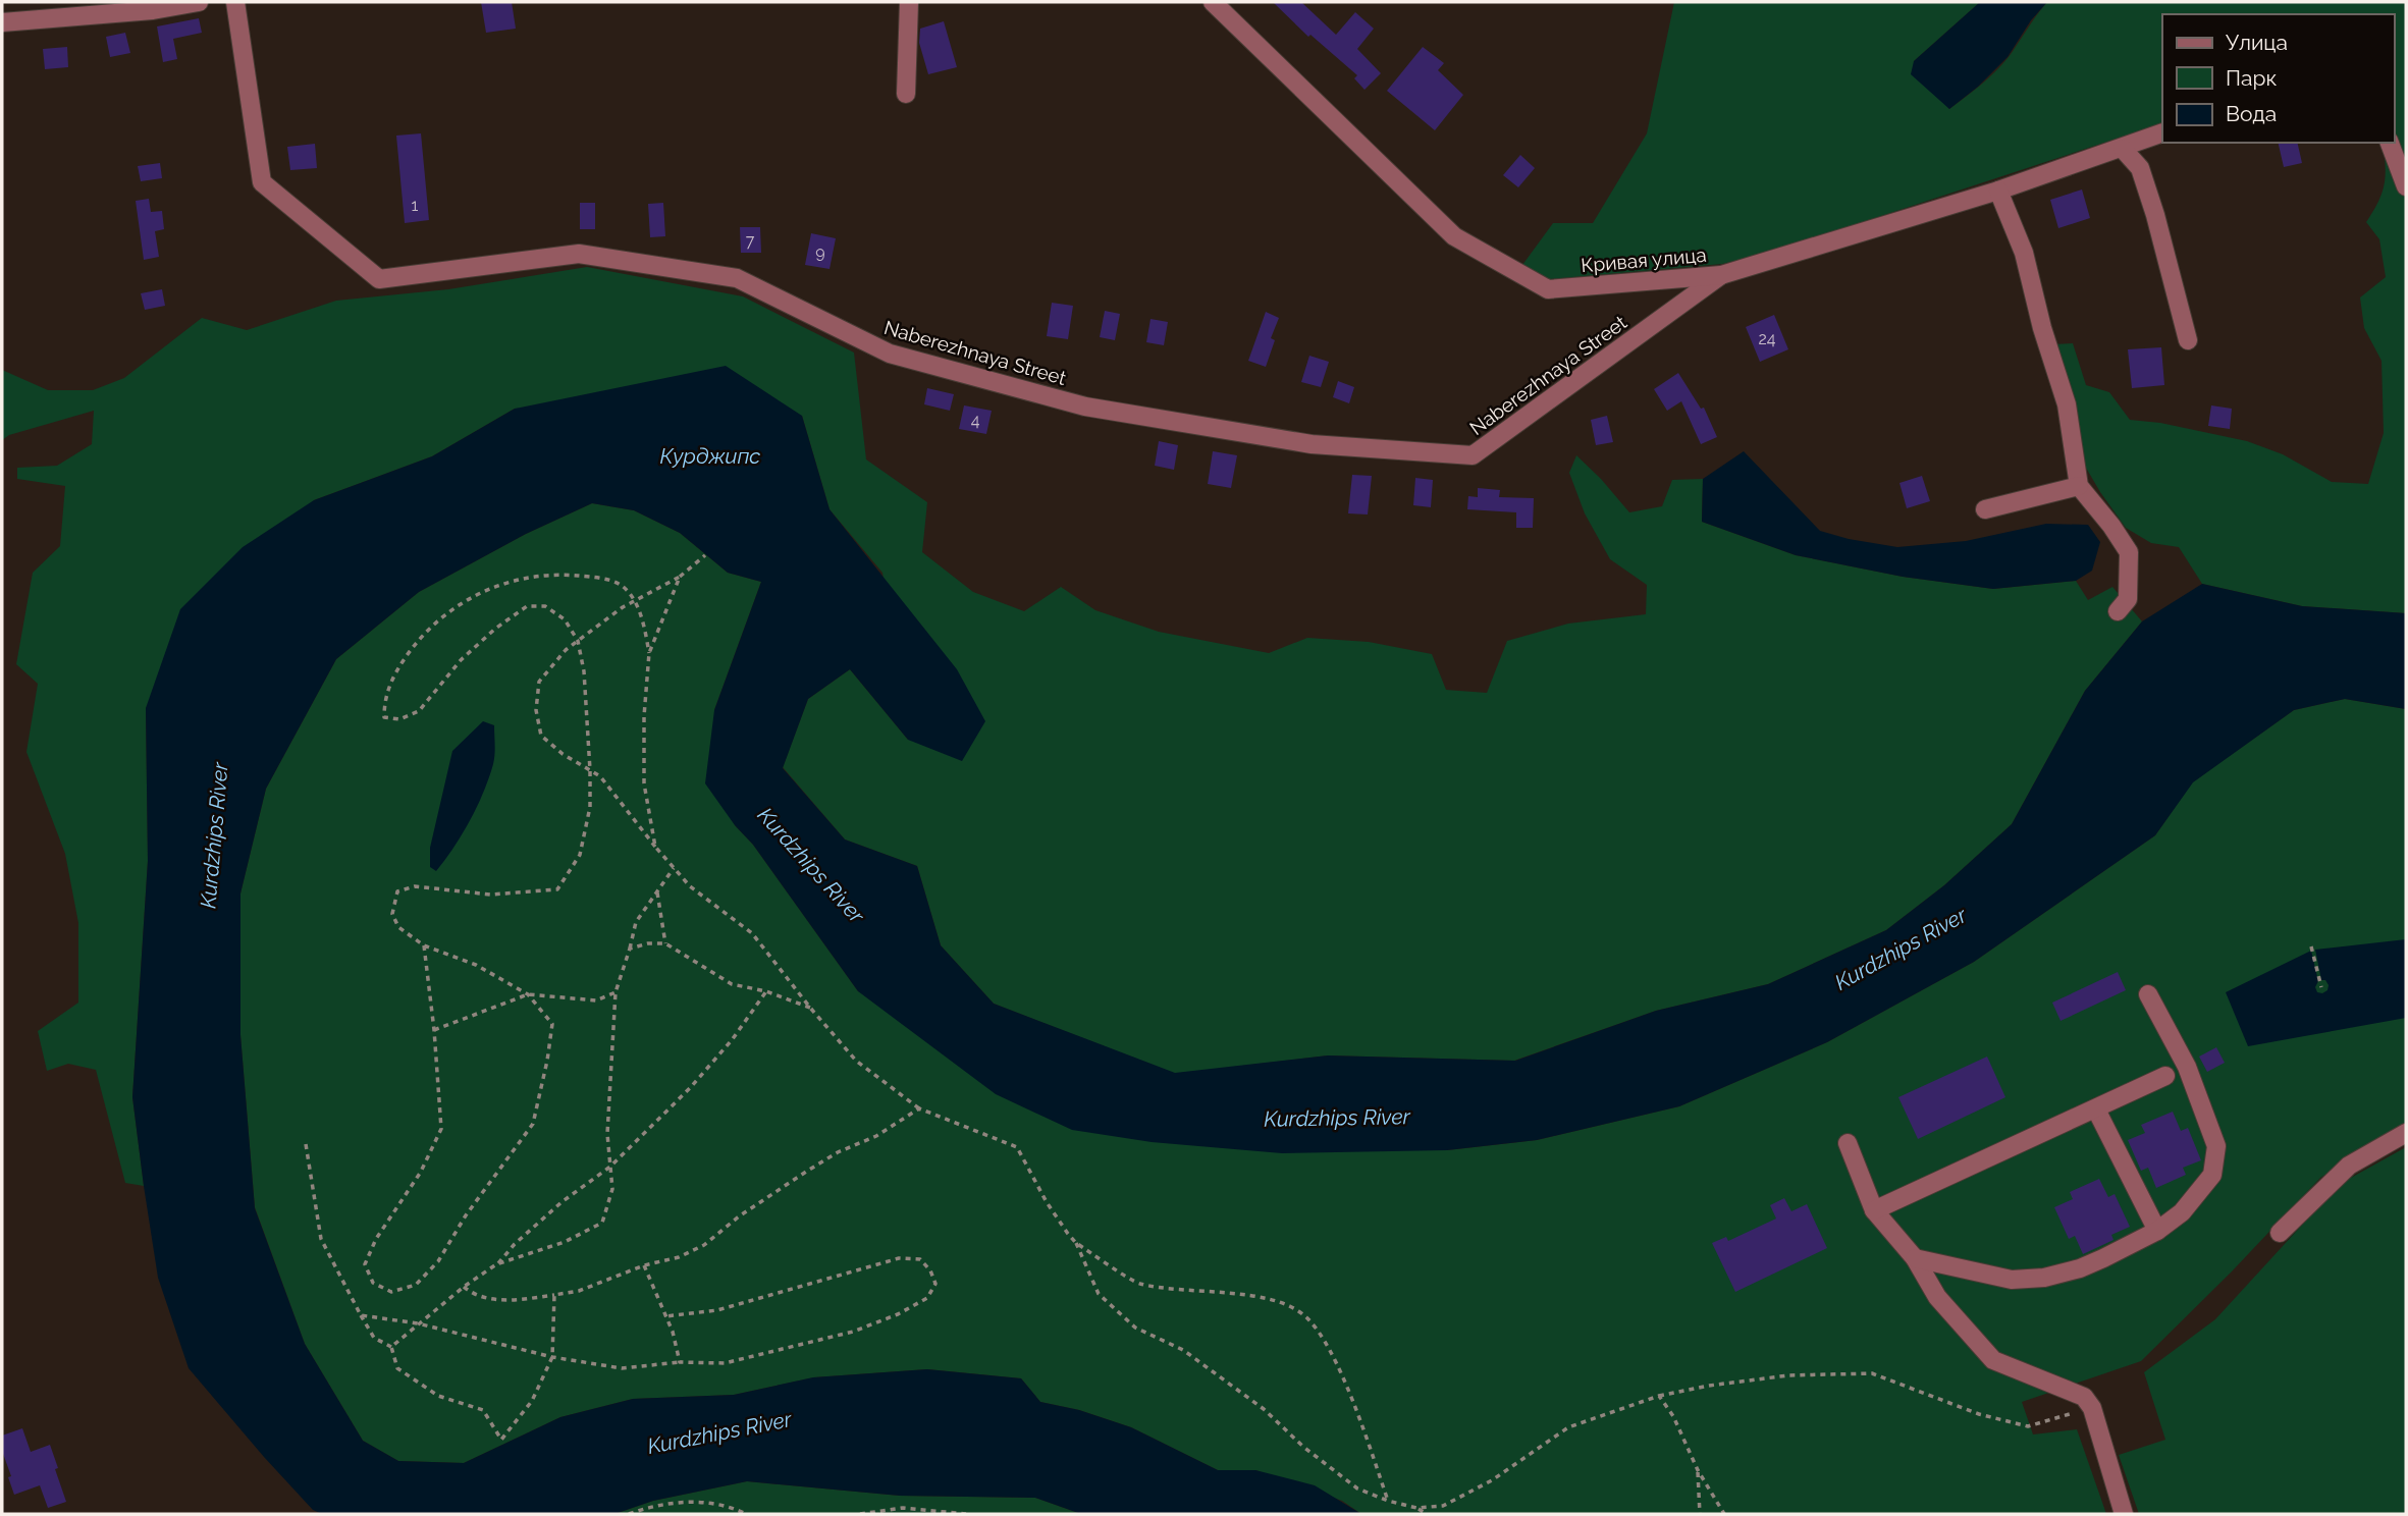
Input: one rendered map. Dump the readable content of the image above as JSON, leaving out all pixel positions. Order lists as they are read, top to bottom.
{
  "streets": {
    "street": ["Кривая улица", "Naberezhnaya Street"]
  },
  "crossings": [
    ["Кривая улица", "Naberezhnaya Street"]
  ],
  "water": ["Курджипс", "Kurdzhips River"],
  "house_numbers": [
    "1",
    "7",
    "9",
    "24",
    "4"
  ],
  "legend": ["Улица", "Парк", "Вода"]
}
